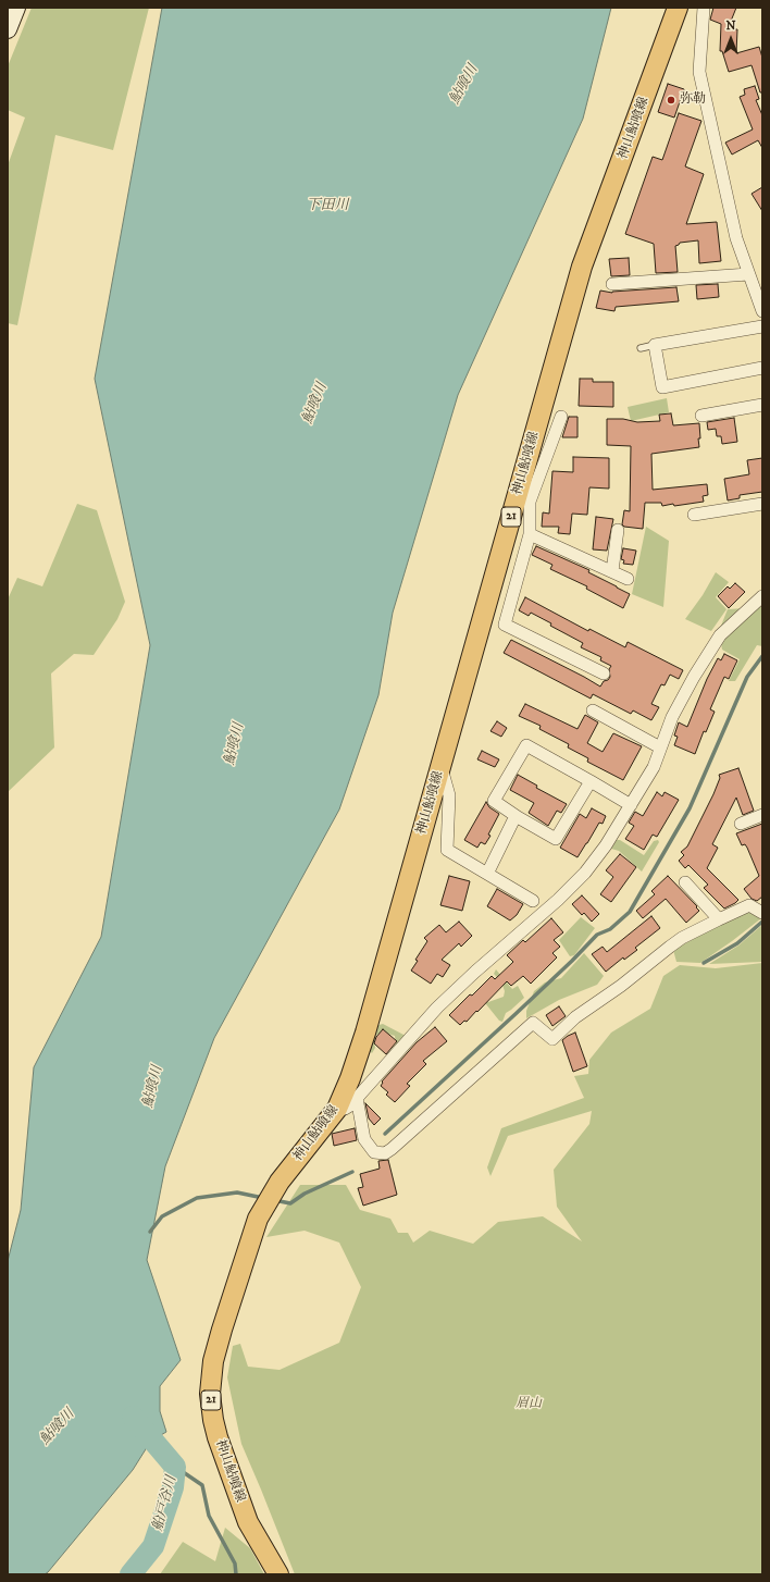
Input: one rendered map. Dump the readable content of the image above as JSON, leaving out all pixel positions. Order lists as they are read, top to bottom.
{
  "streets": {
    "main road": ["神山鮎喰線", "21"]
  },
  "water": ["鮎喰川", "下田川", "船戸谷川"],
  "parks": ["眉山"],
  "places": ["弥勒"],
  "north": "top"
}
